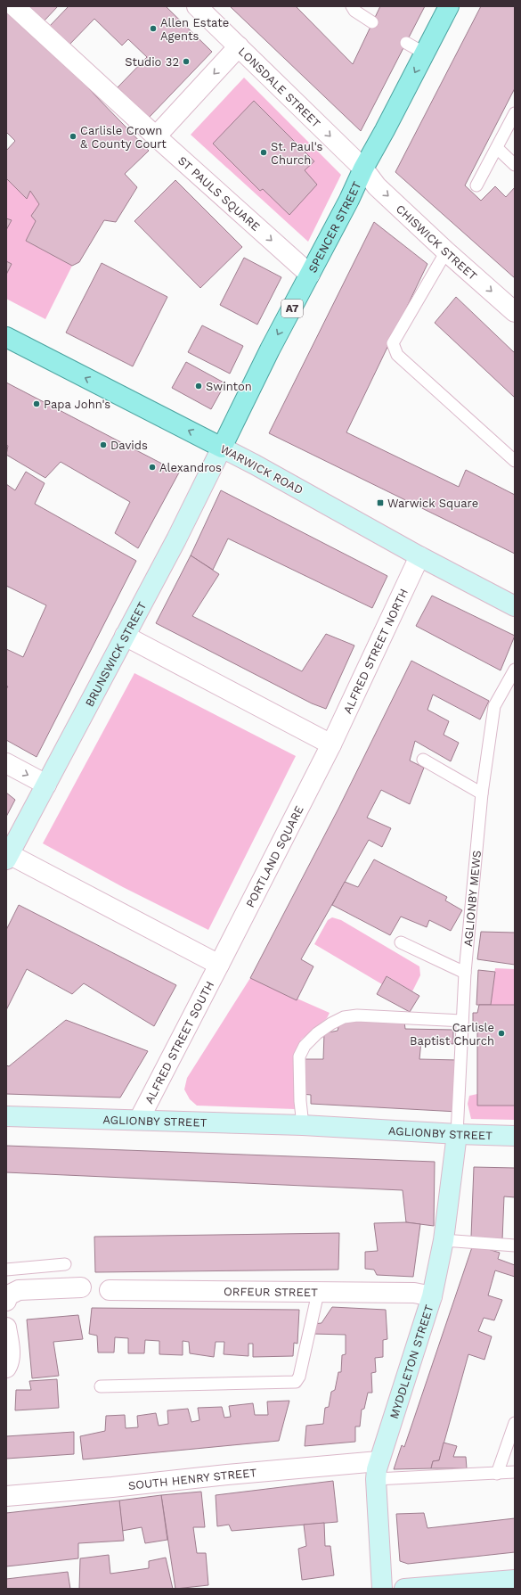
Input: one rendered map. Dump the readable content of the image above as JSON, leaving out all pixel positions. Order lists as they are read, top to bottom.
{
  "streets": {
    "main road": ["SPENCER STREET", "A7", "WARWICK ROAD"],
    "street": [
      "LONSDALE STREET",
      "ST PAULS SQUARE",
      "CHISWICK STREET",
      "ALFRED STREET NORTH",
      "BRUNSWICK STREET",
      "PORTLAND SQUARE",
      "ALFRED STREET SOUTH",
      "AGLIONBY STREET",
      "ORFEUR STREET",
      "MYDDLETON STREET",
      "SOUTH HENRY STREET"
    ],
    "lane": ["AGLIONBY MEWS"]
  },
  "crossings": [
    ["LONSDALE STREET", "SPENCER STREET"],
    ["LONSDALE STREET", "CHISWICK STREET"],
    ["ST PAULS SQUARE", "SPENCER STREET"],
    ["SPENCER STREET", "CHISWICK STREET"],
    ["SPENCER STREET", "WARWICK ROAD"],
    ["SPENCER STREET", "BRUNSWICK STREET"],
    ["WARWICK ROAD", "ALFRED STREET NORTH"],
    ["WARWICK ROAD", "BRUNSWICK STREET"],
    ["ALFRED STREET NORTH", "PORTLAND SQUARE"],
    ["PORTLAND SQUARE", "ALFRED STREET SOUTH"],
    ["AGLIONBY MEWS", "AGLIONBY STREET"],
    ["AGLIONBY MEWS", "MYDDLETON STREET"],
    ["ALFRED STREET SOUTH", "AGLIONBY STREET"],
    ["AGLIONBY STREET", "MYDDLETON STREET"],
    ["ORFEUR STREET", "MYDDLETON STREET"],
    ["MYDDLETON STREET", "SOUTH HENRY STREET"]
  ],
  "one_way": [
    "LONSDALE STREET",
    "ST PAULS SQUARE",
    "SPENCER STREET",
    "CHISWICK STREET",
    "WARWICK ROAD"
  ],
  "places": {
    "other": [
      "Allen Estate Agents",
      "Studio 32",
      "Carlisle Crown & County Court",
      "St. Paul's Church",
      "Swinton",
      "Papa John's",
      "Davids",
      "Alexandros",
      "Carlisle Baptist Church"
    ],
    "transit": ["Warwick Square"]
  }
}
